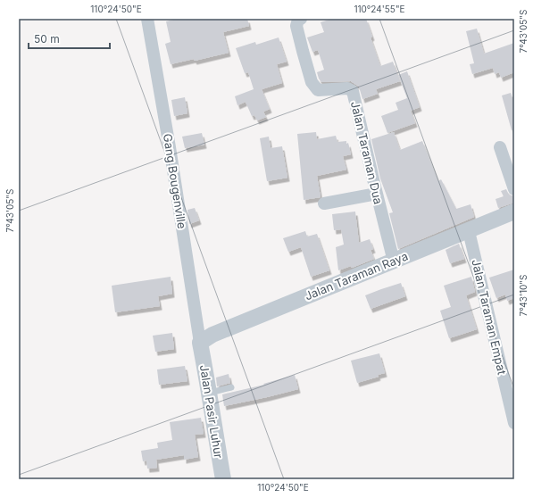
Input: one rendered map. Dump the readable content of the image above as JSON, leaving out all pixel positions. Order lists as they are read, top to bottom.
{
  "streets": {
    "street": [
      "Jalan Taraman Dua",
      "Gang Bougenville",
      "Jalan Taraman Raya",
      "Jalan Taraman Empat",
      "Jalan Pasir Luhur"
    ]
  },
  "crossings": [
    ["Jalan Taraman Dua", "Jalan Taraman Raya"],
    ["Gang Bougenville", "Jalan Taraman Raya"],
    ["Gang Bougenville", "Jalan Pasir Luhur"],
    ["Jalan Taraman Raya", "Jalan Taraman Empat"],
    ["Jalan Taraman Raya", "Jalan Pasir Luhur"]
  ],
  "scale_bar": "50 m",
  "coordinates": [
    "110°24'50\"E",
    "110°24'55\"E",
    "7°43'05\"S",
    "7°43'10\"S"
  ]
}
